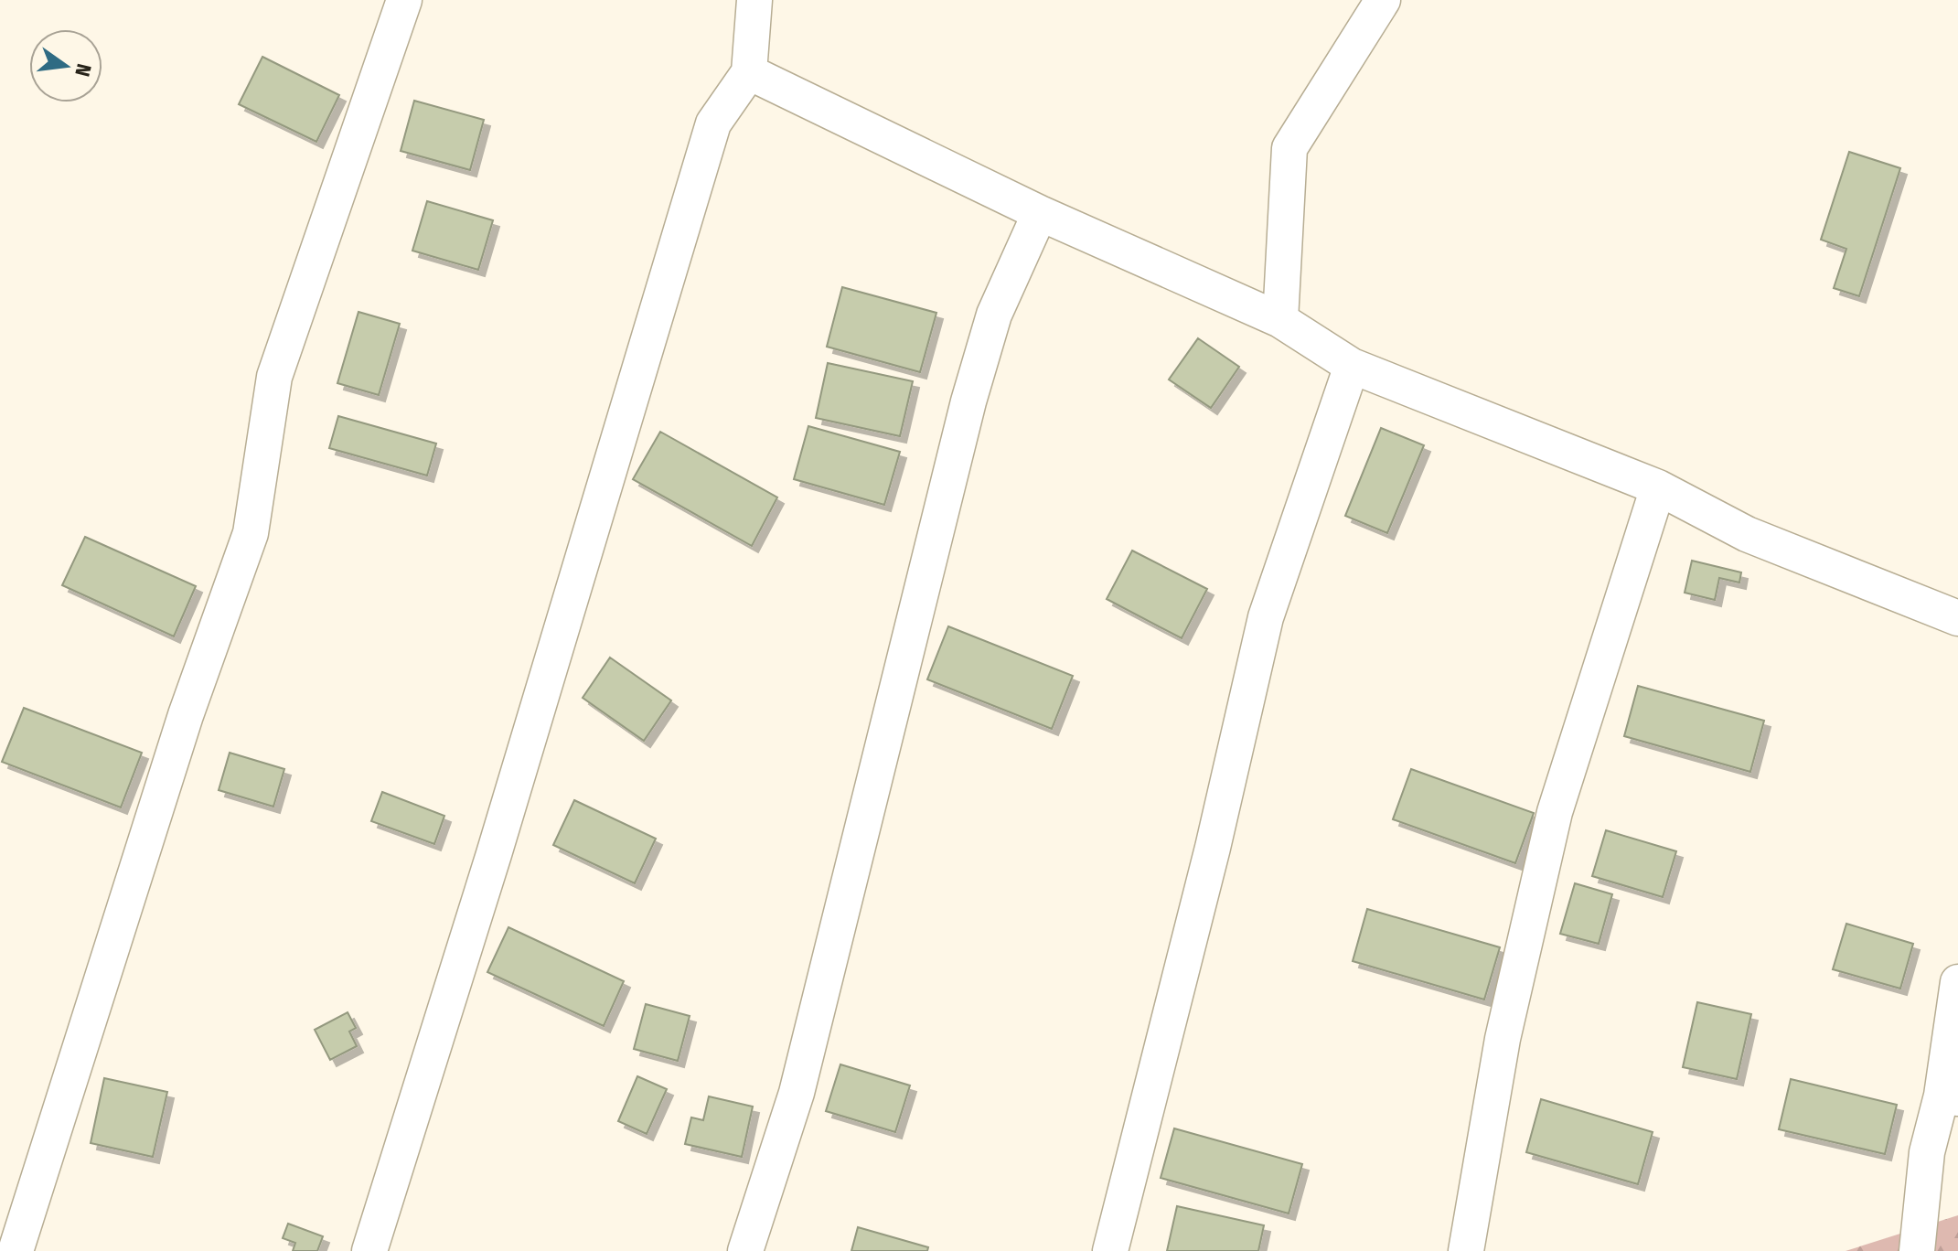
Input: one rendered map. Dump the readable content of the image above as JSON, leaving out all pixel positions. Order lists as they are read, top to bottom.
{
  "north": "right"
}
